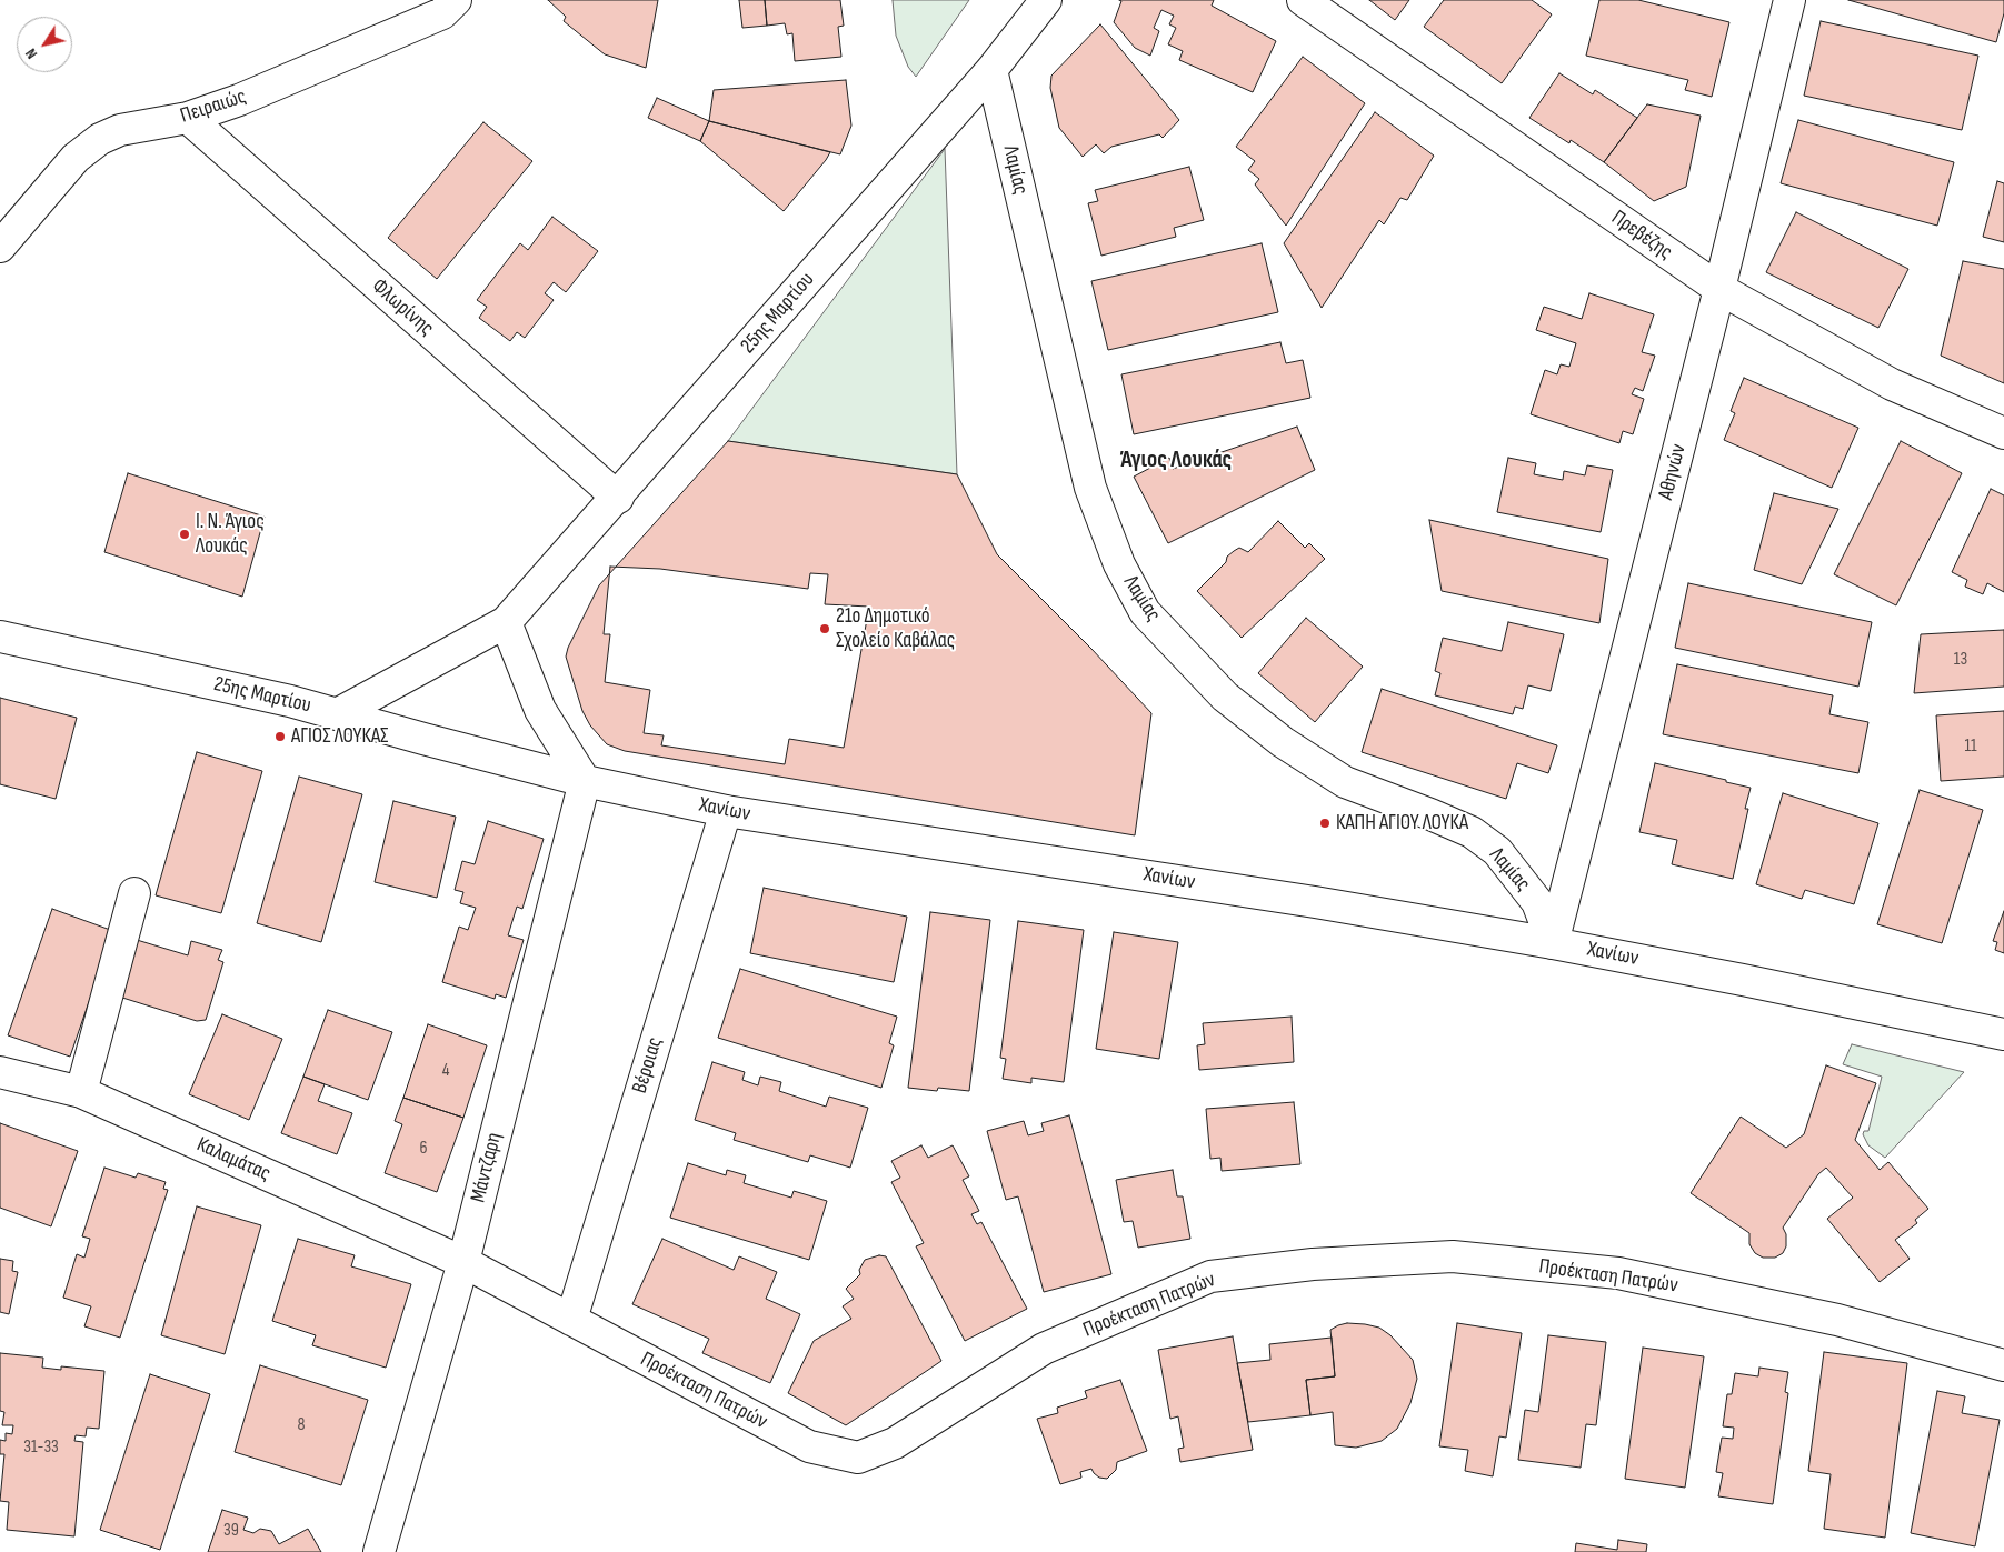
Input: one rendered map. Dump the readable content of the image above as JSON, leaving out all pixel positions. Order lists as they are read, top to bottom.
{
  "streets": {
    "street": [
      "Πειραιώς",
      "Λαμίας",
      "Πρεβέζης",
      "Φλωρίνης",
      "25ης Μαρτίου",
      "Αθηνών",
      "Χανίων",
      "Βέροιας",
      "Καλαμάτας",
      "Μάντζαρη",
      "Προέκταση Πατρών"
    ]
  },
  "crossings": [
    ["Πειραιώς", "Φλωρίνης"],
    ["Λαμίας", "25ης Μαρτίου"],
    ["Λαμίας", "Αθηνών"],
    ["Λαμίας", "Χανίων"],
    ["Πρεβέζης", "Αθηνών"],
    ["Φλωρίνης", "25ης Μαρτίου"],
    ["25ης Μαρτίου", "Χανίων"],
    ["Αθηνών", "Χανίων"],
    ["Χανίων", "Βέροιας"],
    ["Χανίων", "Μάντζαρη"],
    ["Βέροιας", "Προέκταση Πατρών"],
    ["Καλαμάτας", "Μάντζαρη"],
    ["Καλαμάτας", "Προέκταση Πατρών"],
    ["Μάντζαρη", "Προέκταση Πατρών"]
  ],
  "districts": ["Άγιος Λουκάς"],
  "places": [
    "Ι. Ν. Άγιος Λουκάς",
    "21ο Δημοτικό Σχολείο Καβάλας",
    "ΑΓΙΟΣ ΛΟΥΚΑΣ",
    "ΚΑΠΗ ΑΓΙΟΥ ΛΟΥΚΑ"
  ],
  "house_numbers": [
    "13",
    "11",
    "4",
    "6",
    "8",
    "31-33",
    "39"
  ],
  "north": "bottom left"
}
